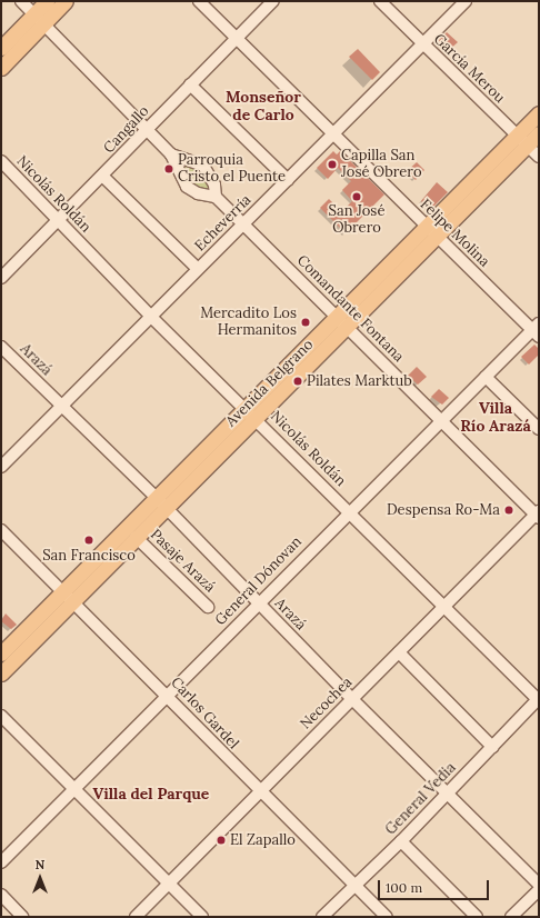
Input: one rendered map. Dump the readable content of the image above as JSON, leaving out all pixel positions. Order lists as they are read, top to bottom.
{
  "streets": {
    "main road": ["Avenida Belgrano"],
    "street": [
      "García Merou",
      "Cangallo",
      "Nicolás Roldán",
      "Echeverría",
      "Felipe Molina",
      "Comandante Fontana",
      "Arazá",
      "Pasaje Arazá",
      "General Dónovan",
      "Necochea",
      "Carlos Gardel",
      "General Vedia"
    ]
  },
  "crossings": [
    ["García Merou", "Echeverría"],
    ["García Merou", "Avenida Belgrano"],
    ["Cangallo", "Nicolás Roldán"],
    ["Cangallo", "Felipe Molina"],
    ["Cangallo", "Comandante Fontana"],
    ["Nicolás Roldán", "Echeverría"],
    ["Nicolás Roldán", "Avenida Belgrano"],
    ["Nicolás Roldán", "General Dónovan"],
    ["Nicolás Roldán", "Necochea"],
    ["Nicolás Roldán", "General Vedia"],
    ["Echeverría", "Felipe Molina"],
    ["Echeverría", "Comandante Fontana"],
    ["Echeverría", "Arazá"],
    ["Felipe Molina", "Avenida Belgrano"],
    ["Felipe Molina", "General Dónovan"],
    ["Comandante Fontana", "Avenida Belgrano"],
    ["Comandante Fontana", "General Dónovan"],
    ["Comandante Fontana", "Necochea"],
    ["Arazá", "Avenida Belgrano"],
    ["Arazá", "General Dónovan"],
    ["Arazá", "Necochea"],
    ["Arazá", "General Vedia"],
    ["Avenida Belgrano", "Pasaje Arazá"],
    ["Avenida Belgrano", "Carlos Gardel"],
    ["General Dónovan", "Carlos Gardel"],
    ["Necochea", "Carlos Gardel"],
    ["Carlos Gardel", "General Vedia"]
  ],
  "districts": ["Monseñor de Carlo", "Villa Río Arazá", "Villa del Parque"],
  "places": [
    "Capilla San José Obrero",
    "Parroquia Cristo el Puente",
    "San José Obrero",
    "Mercadito Los Hermanitos",
    "Pilates Marktub",
    "Despensa Ro-Ma",
    "San Francisco",
    "El Zapallo"
  ],
  "scale_bar": "100 m",
  "north": "top"
}
